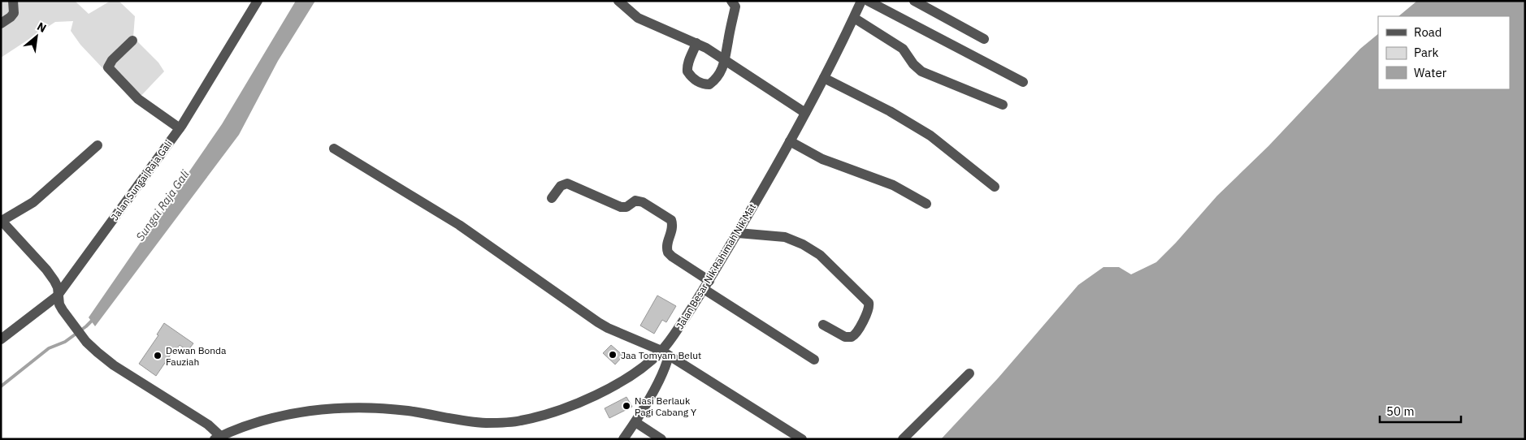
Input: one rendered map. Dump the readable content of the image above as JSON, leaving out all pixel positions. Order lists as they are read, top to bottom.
{
  "streets": {
    "street": ["Jalan Sungai Raja Gali", "Jalan Besar Nik Rahimah Nik Mat"]
  },
  "water": ["Sungai Raja Gali"],
  "places": ["Jaa Tomyam Belut", "Dewan Bonda Fauziah", "Nasi Berlauk Pagi Cabang Y"],
  "legend": ["Road", "Park", "Water"],
  "scale_bar": "50 m",
  "north": "top right"
}
